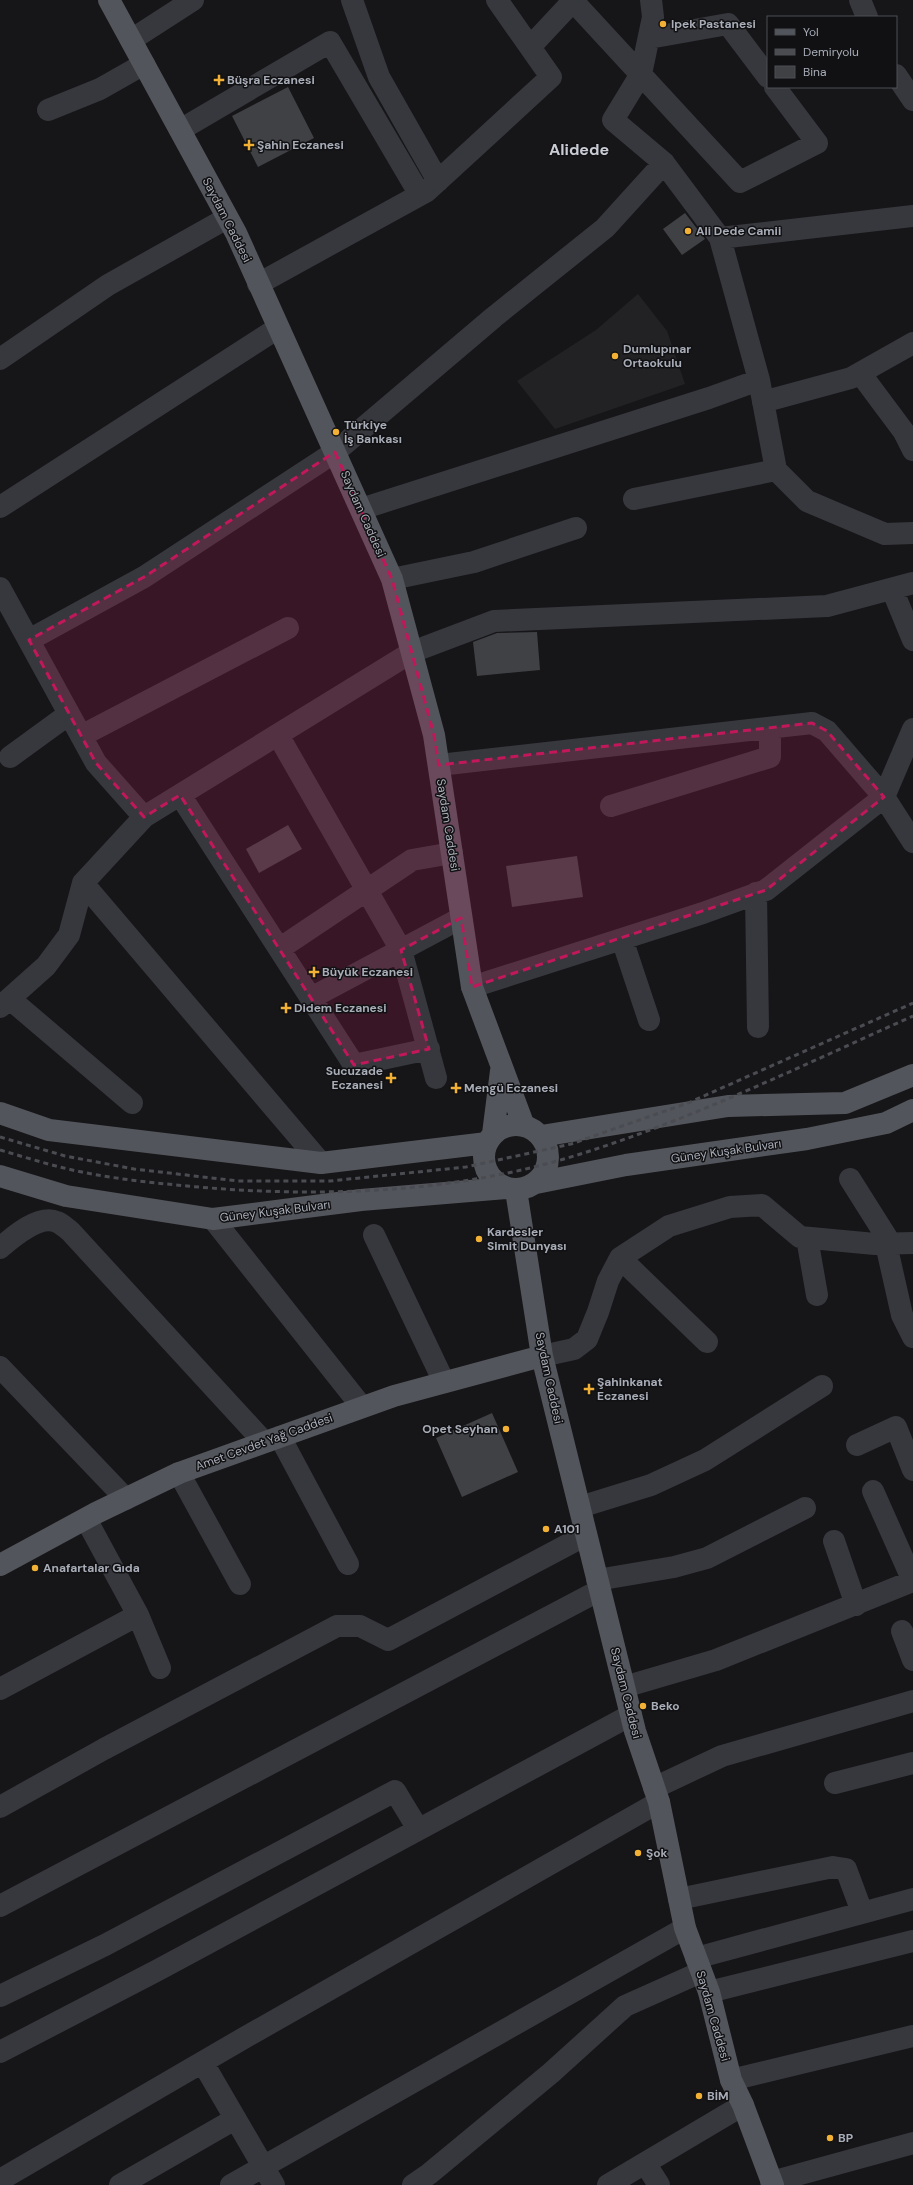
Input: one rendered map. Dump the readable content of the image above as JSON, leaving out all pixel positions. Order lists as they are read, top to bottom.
{
  "streets": {
    "main road": ["Saydam Caddesi", "Güney Kuşak Bulvarı", "Amet Cevdet Yağ Caddesi"]
  },
  "crossings": [
    ["Saydam Caddesi", "Güney Kuşak Bulvarı"],
    ["Saydam Caddesi", "Amet Cevdet Yağ Caddesi"]
  ],
  "districts": ["Alidede"],
  "places": {
    "other": [
      "Ipek Pastanesi",
      "Ali Dede Camii",
      "Dumlupınar Ortaokulu",
      "Türkiye İş Bankası",
      "Kardesler Simit Dunyası",
      "Opet Seyhan",
      "A101",
      "Anafartalar Gıda",
      "Beko",
      "Şok",
      "BİM",
      "BP"
    ],
    "health": [
      "Büşra Eczanesi",
      "Şahin Eczanesi",
      "Büyük Eczanesi",
      "Didem Eczanesi",
      "Sucuzade Eczanesi",
      "Mengü Eczanesi",
      "Şahinkanat Eczanesi"
    ]
  },
  "legend": ["Yol", "Demiryolu", "Bina"]
}
